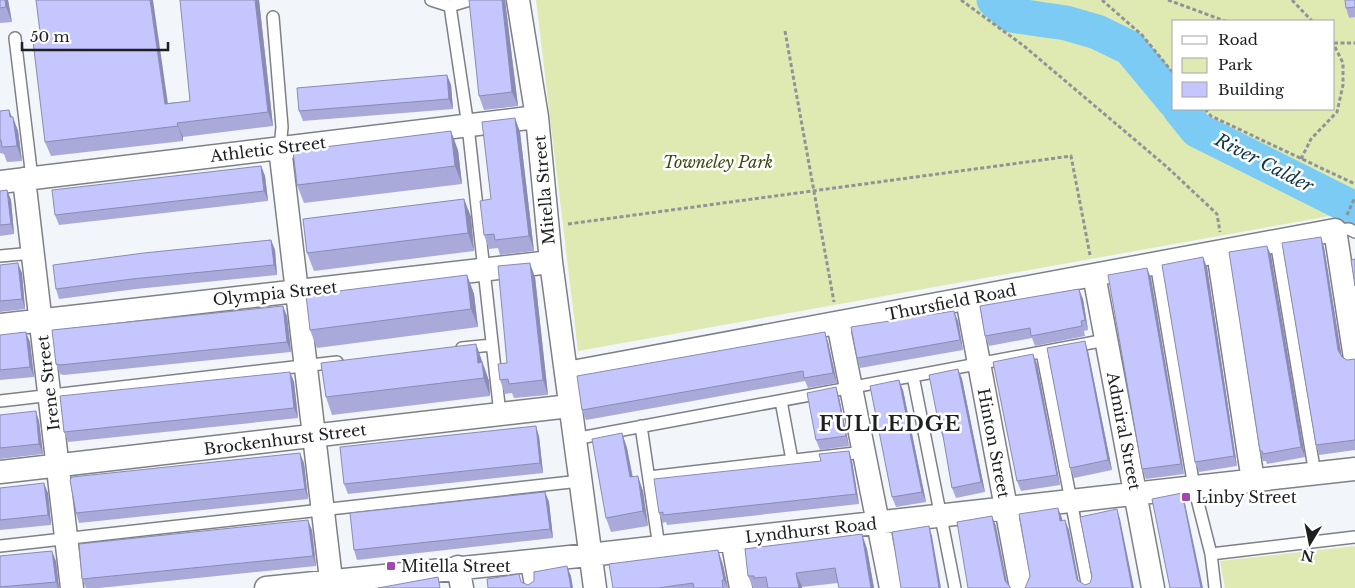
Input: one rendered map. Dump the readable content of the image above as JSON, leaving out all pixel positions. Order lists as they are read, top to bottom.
{
  "streets": {
    "street": [
      "Athletic Street",
      "Mitella Street",
      "Olympia Street",
      "Thursfield Road",
      "Irene Street",
      "Admiral Street",
      "Brockenhurst Street",
      "Hinton Street",
      "Lyndhurst Road"
    ]
  },
  "crossings": [
    ["Athletic Street", "Mitella Street"],
    ["Athletic Street", "Irene Street"],
    ["Mitella Street", "Olympia Street"],
    ["Mitella Street", "Thursfield Road"],
    ["Mitella Street", "Brockenhurst Street"],
    ["Mitella Street", "Lyndhurst Road"],
    ["Olympia Street", "Irene Street"],
    ["Thursfield Road", "Admiral Street"],
    ["Thursfield Road", "Hinton Street"],
    ["Irene Street", "Brockenhurst Street"],
    ["Admiral Street", "Lyndhurst Road"],
    ["Hinton Street", "Lyndhurst Road"]
  ],
  "districts": ["FULLEDGE"],
  "water": ["River Calder"],
  "parks": ["Towneley Park"],
  "places": {
    "transit": ["Linby Street", "Mitella Street"]
  },
  "legend": ["Road", "Park", "Building"],
  "scale_bar": "50 m",
  "north": "bottom"
}
